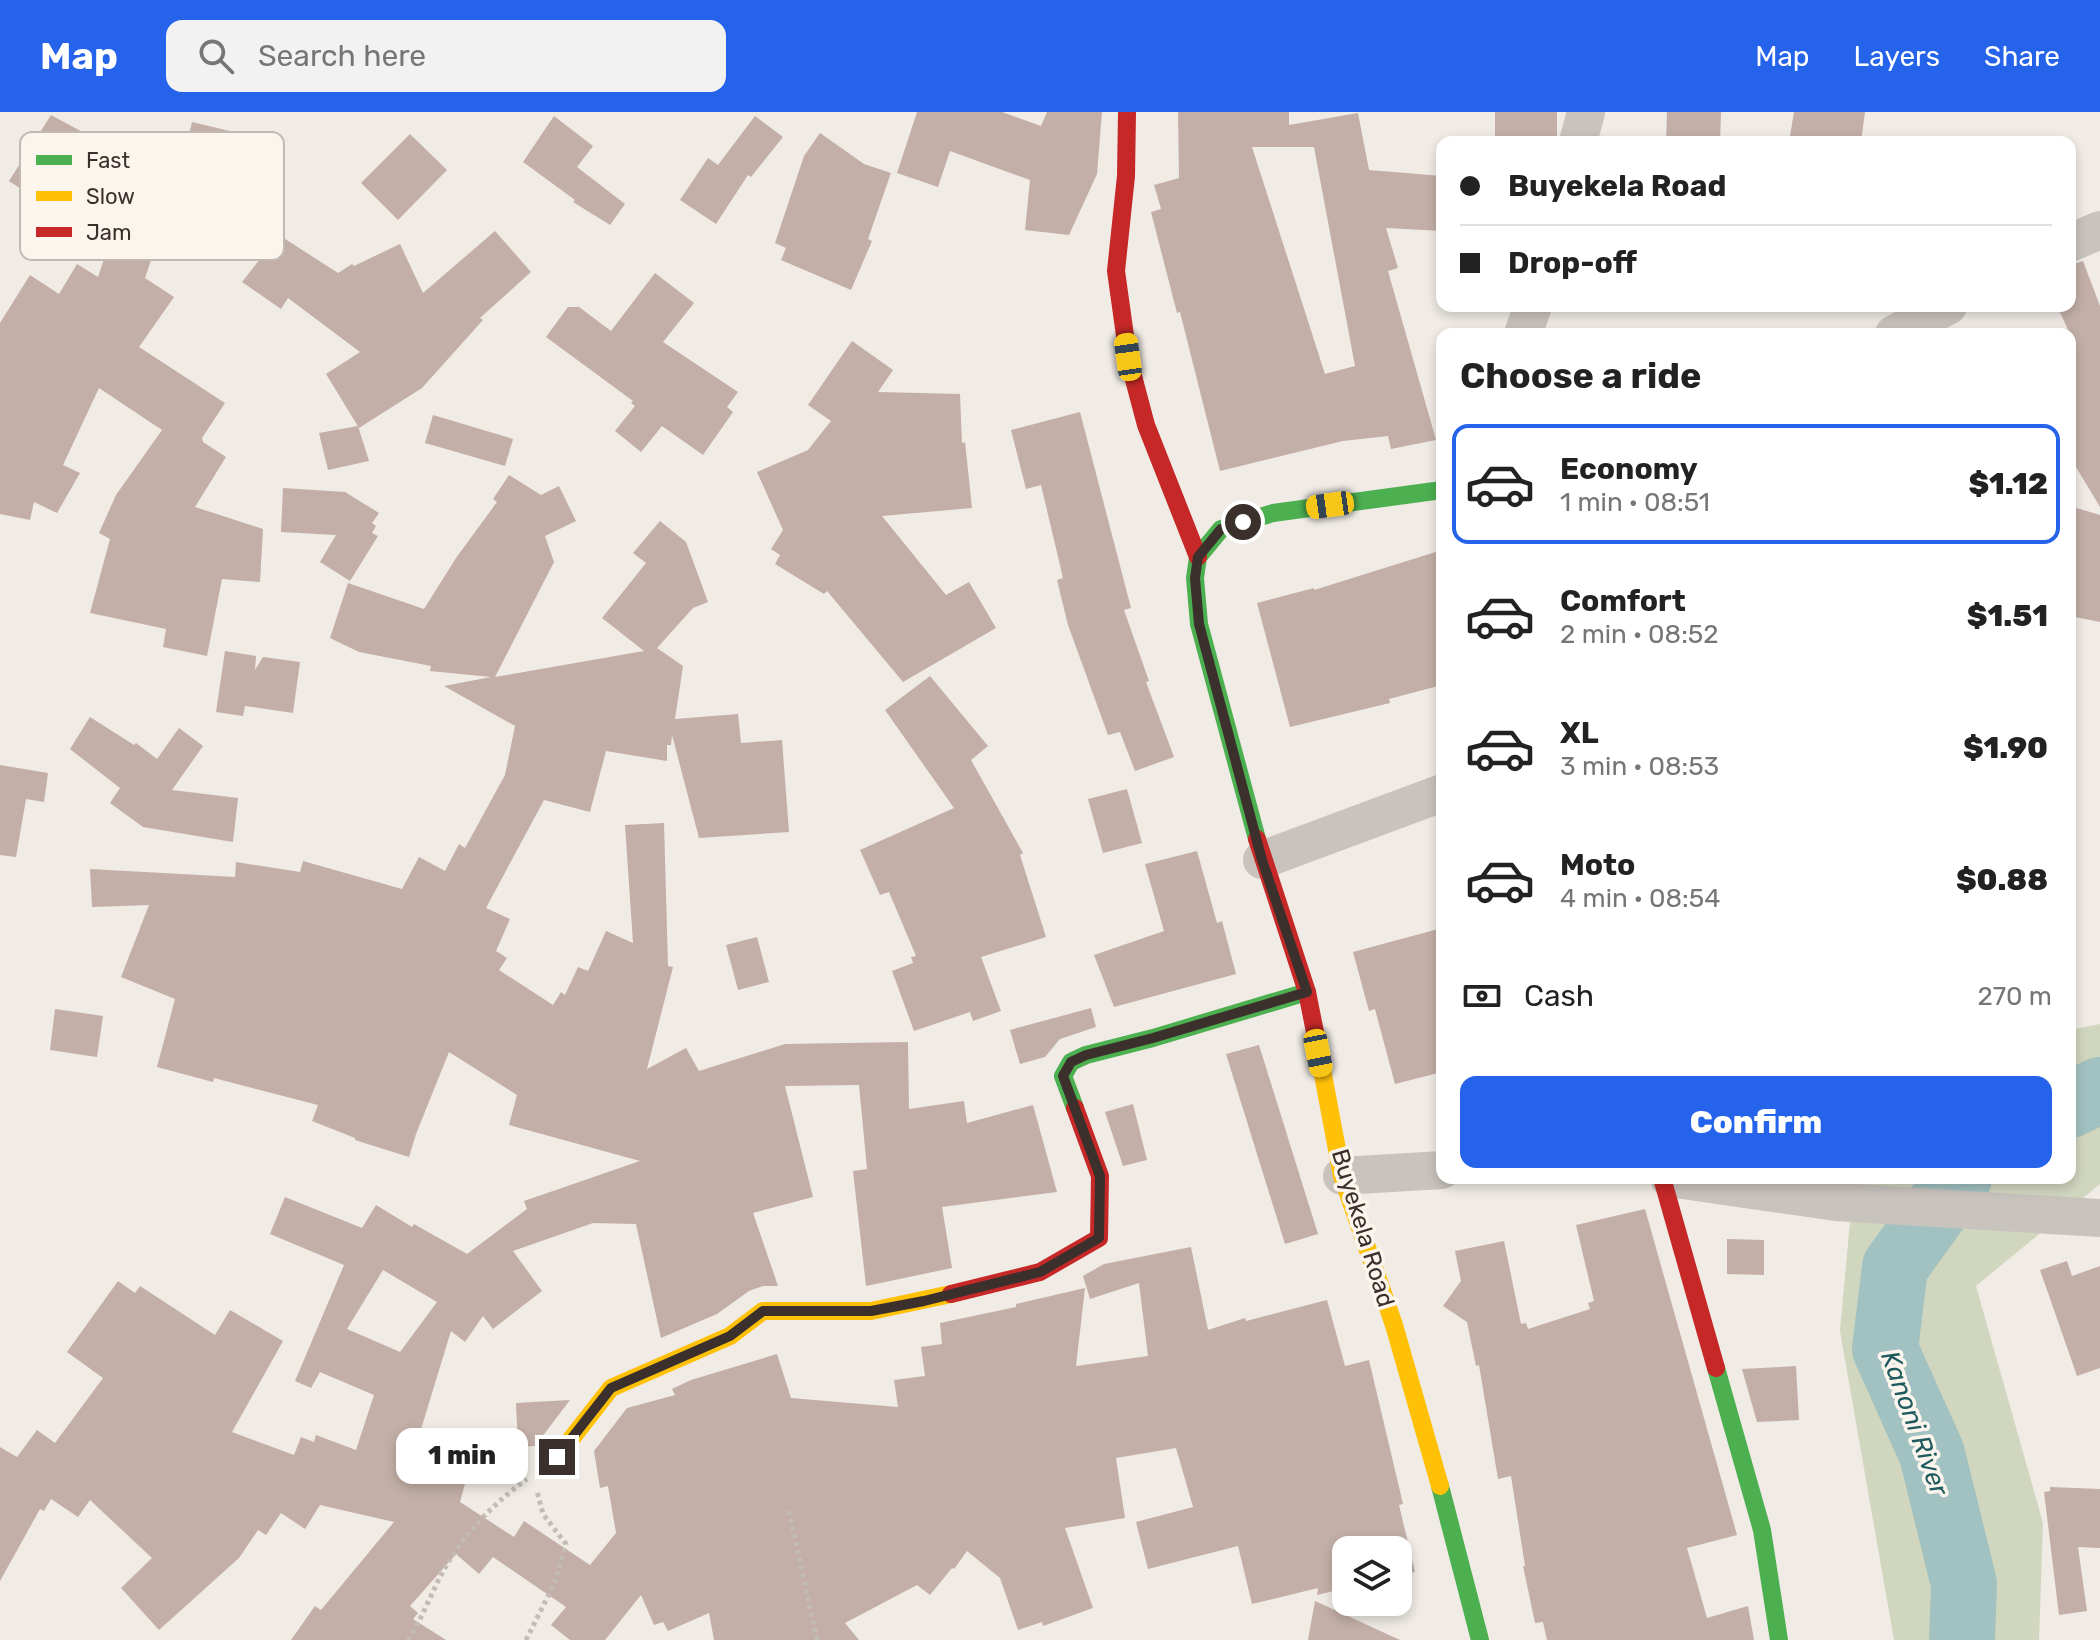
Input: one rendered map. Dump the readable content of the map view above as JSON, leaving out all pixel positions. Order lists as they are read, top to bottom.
{
  "streets": {
    "street": ["Buyekela Road"]
  },
  "water": ["Kanoni River"],
  "legend": ["Fast", "Slow", "Jam"],
  "page": {
    "header": "Map",
    "search": "Search here",
    "nav": ["Map", "Layers", "Share"],
    "banner": ["Buyekela Road", "Drop-off"],
    "heading": "Choose a ride",
    "list": [
      {
        "name": "Economy",
        "note": "1 min · 08:51",
        "value": "$1.12"
      },
      {
        "name": "Comfort",
        "note": "2 min · 08:52",
        "value": "$1.51"
      },
      {
        "name": "XL",
        "note": "3 min · 08:53",
        "value": "$1.90"
      },
      {
        "name": "Moto",
        "note": "4 min · 08:54",
        "value": "$0.88"
      }
    ],
    "pay": ["Cash", "270 m"],
    "buttons": "Confirm",
    "bubble": "1 min"
  }
}
